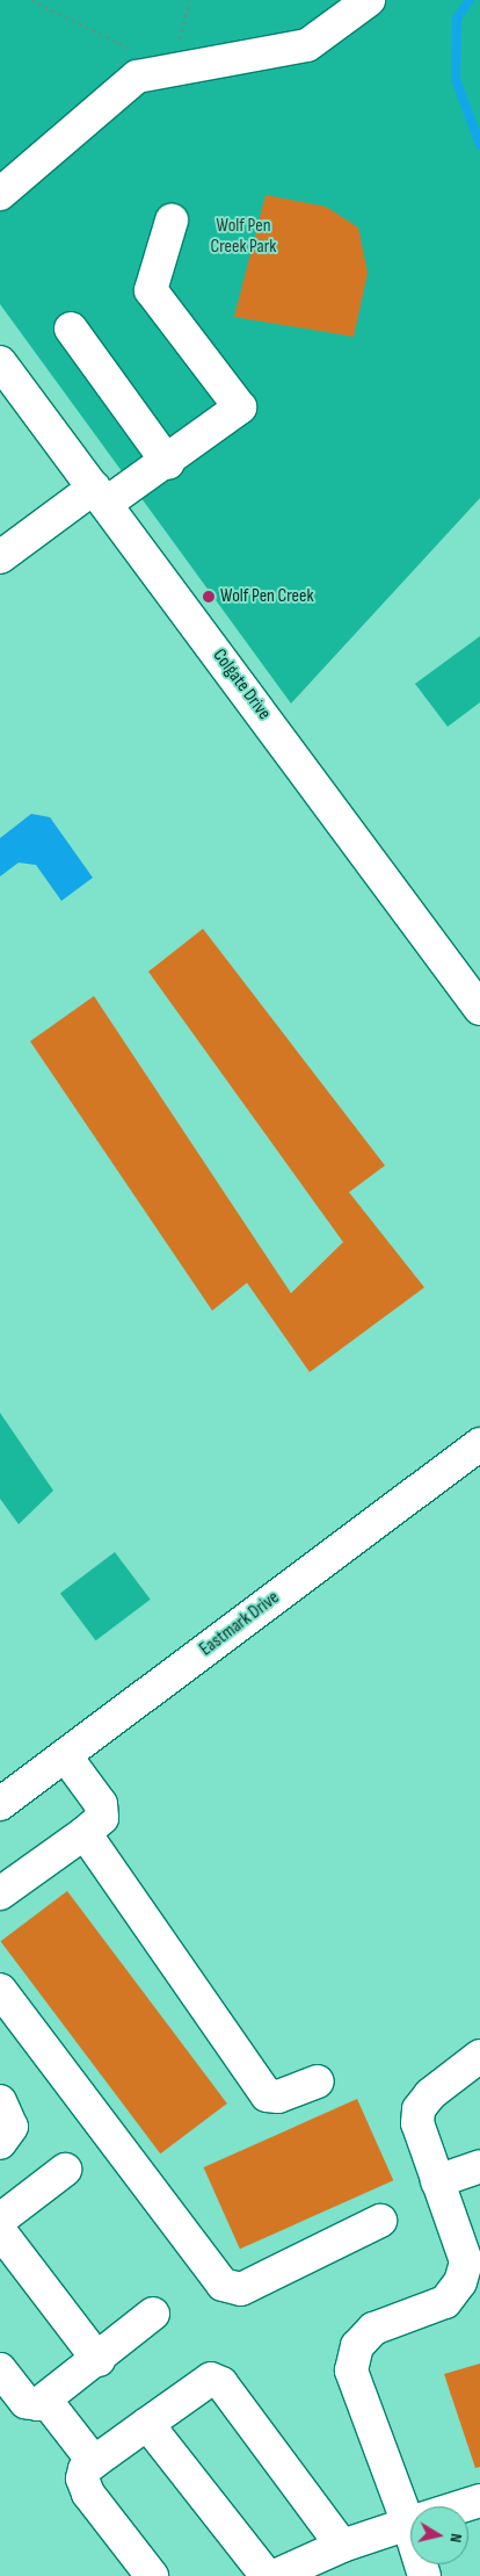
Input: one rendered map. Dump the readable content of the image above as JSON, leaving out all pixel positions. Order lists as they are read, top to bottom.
{
  "streets": {
    "street": ["Colgate Drive", "Eastmark Drive"]
  },
  "parks": ["Wolf Pen Creek Park"],
  "places": ["Wolf Pen Creek"],
  "north": "right"
}
